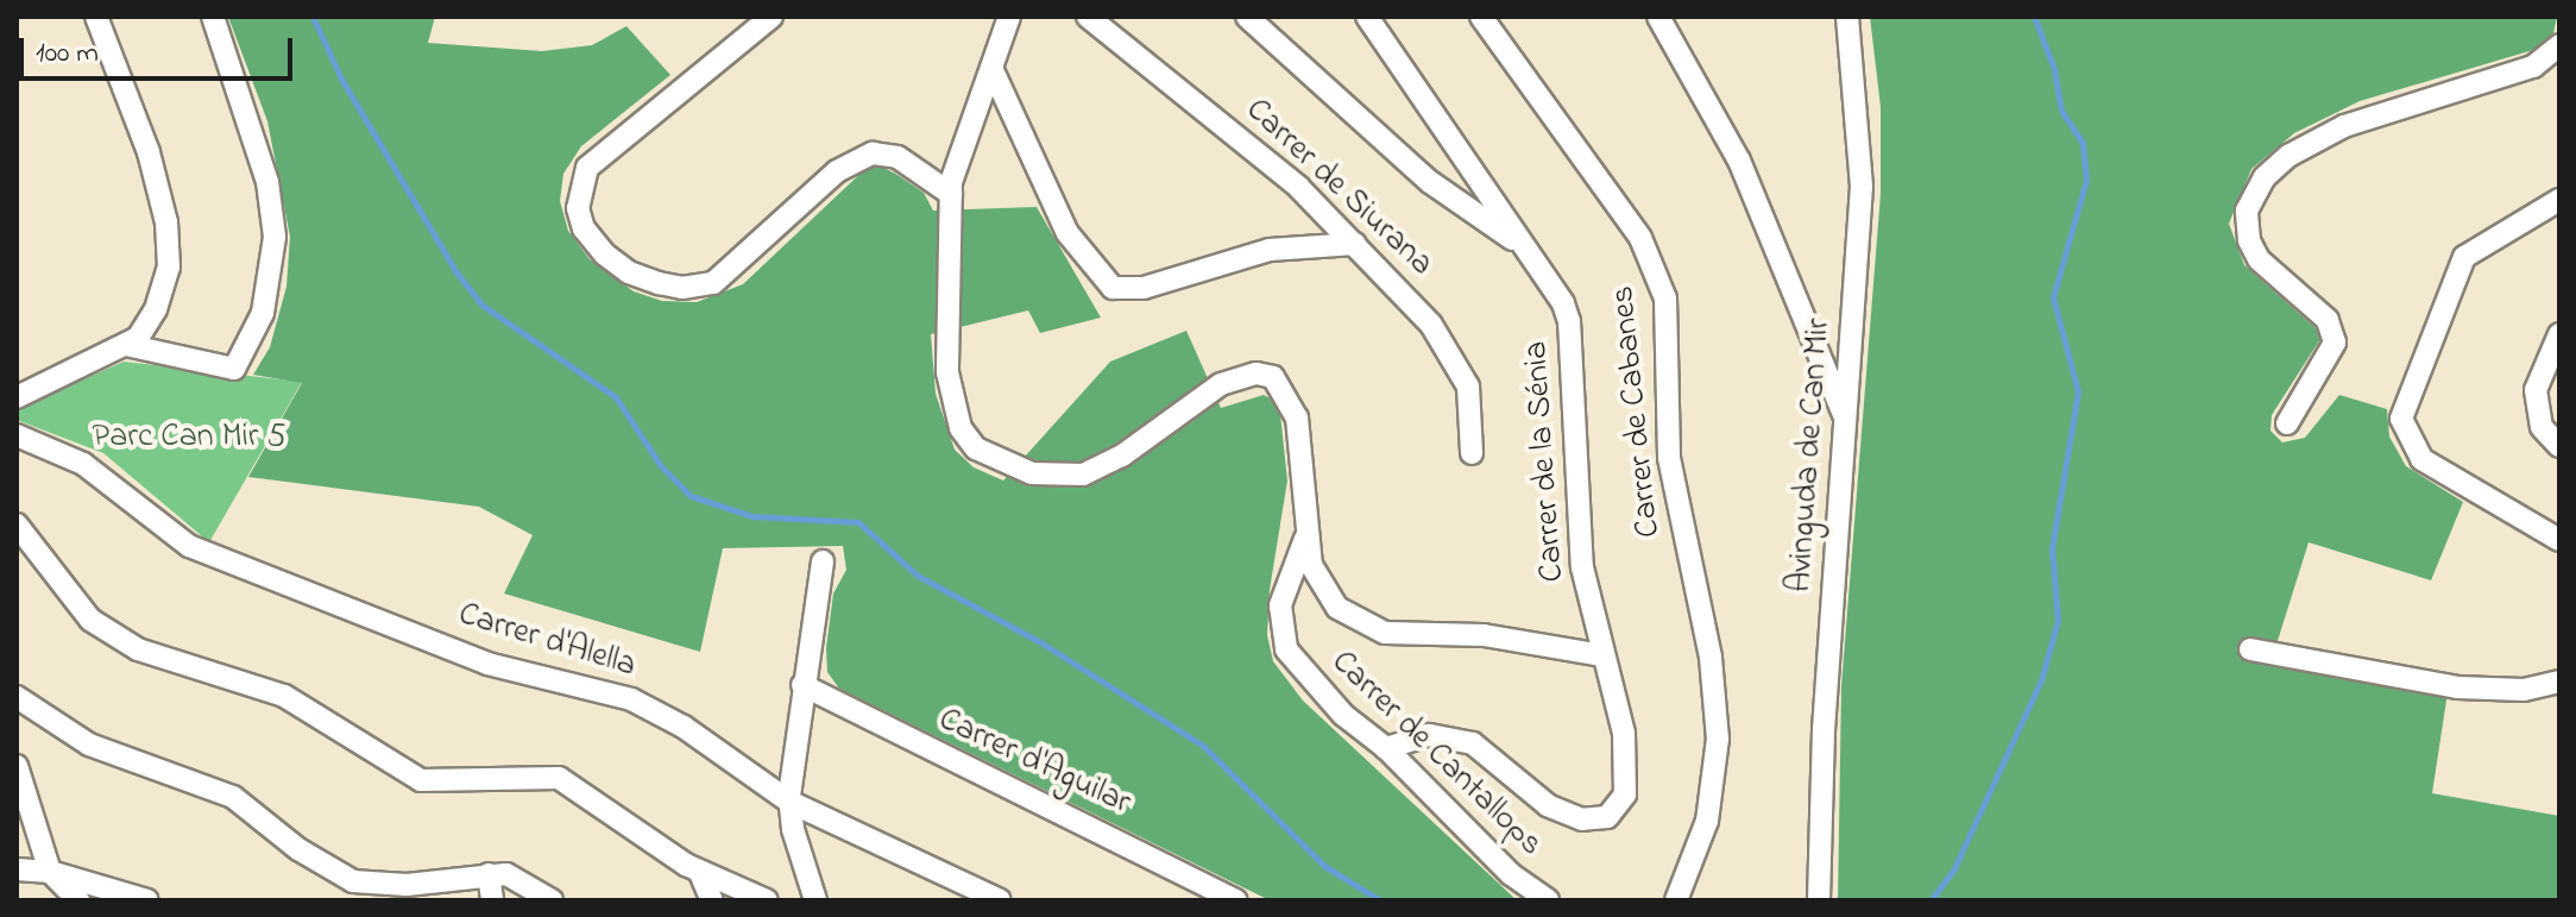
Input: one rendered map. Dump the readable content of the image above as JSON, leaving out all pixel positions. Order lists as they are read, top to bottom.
{
  "streets": {
    "street": [
      "Carrer de Siurana",
      "Carrer de Cabanes",
      "Avinguda de Can Mir",
      "Carrer de la Sénia",
      "Carrer d'Alella",
      "Carrer de Cantallops",
      "Carrer d'Aguilar"
    ]
  },
  "crossings": [
    ["Carrer de la Sénia", "Carrer de Cantallops"]
  ],
  "parks": ["Parc Can Mir 5"],
  "scale_bar": "100 m"
}
